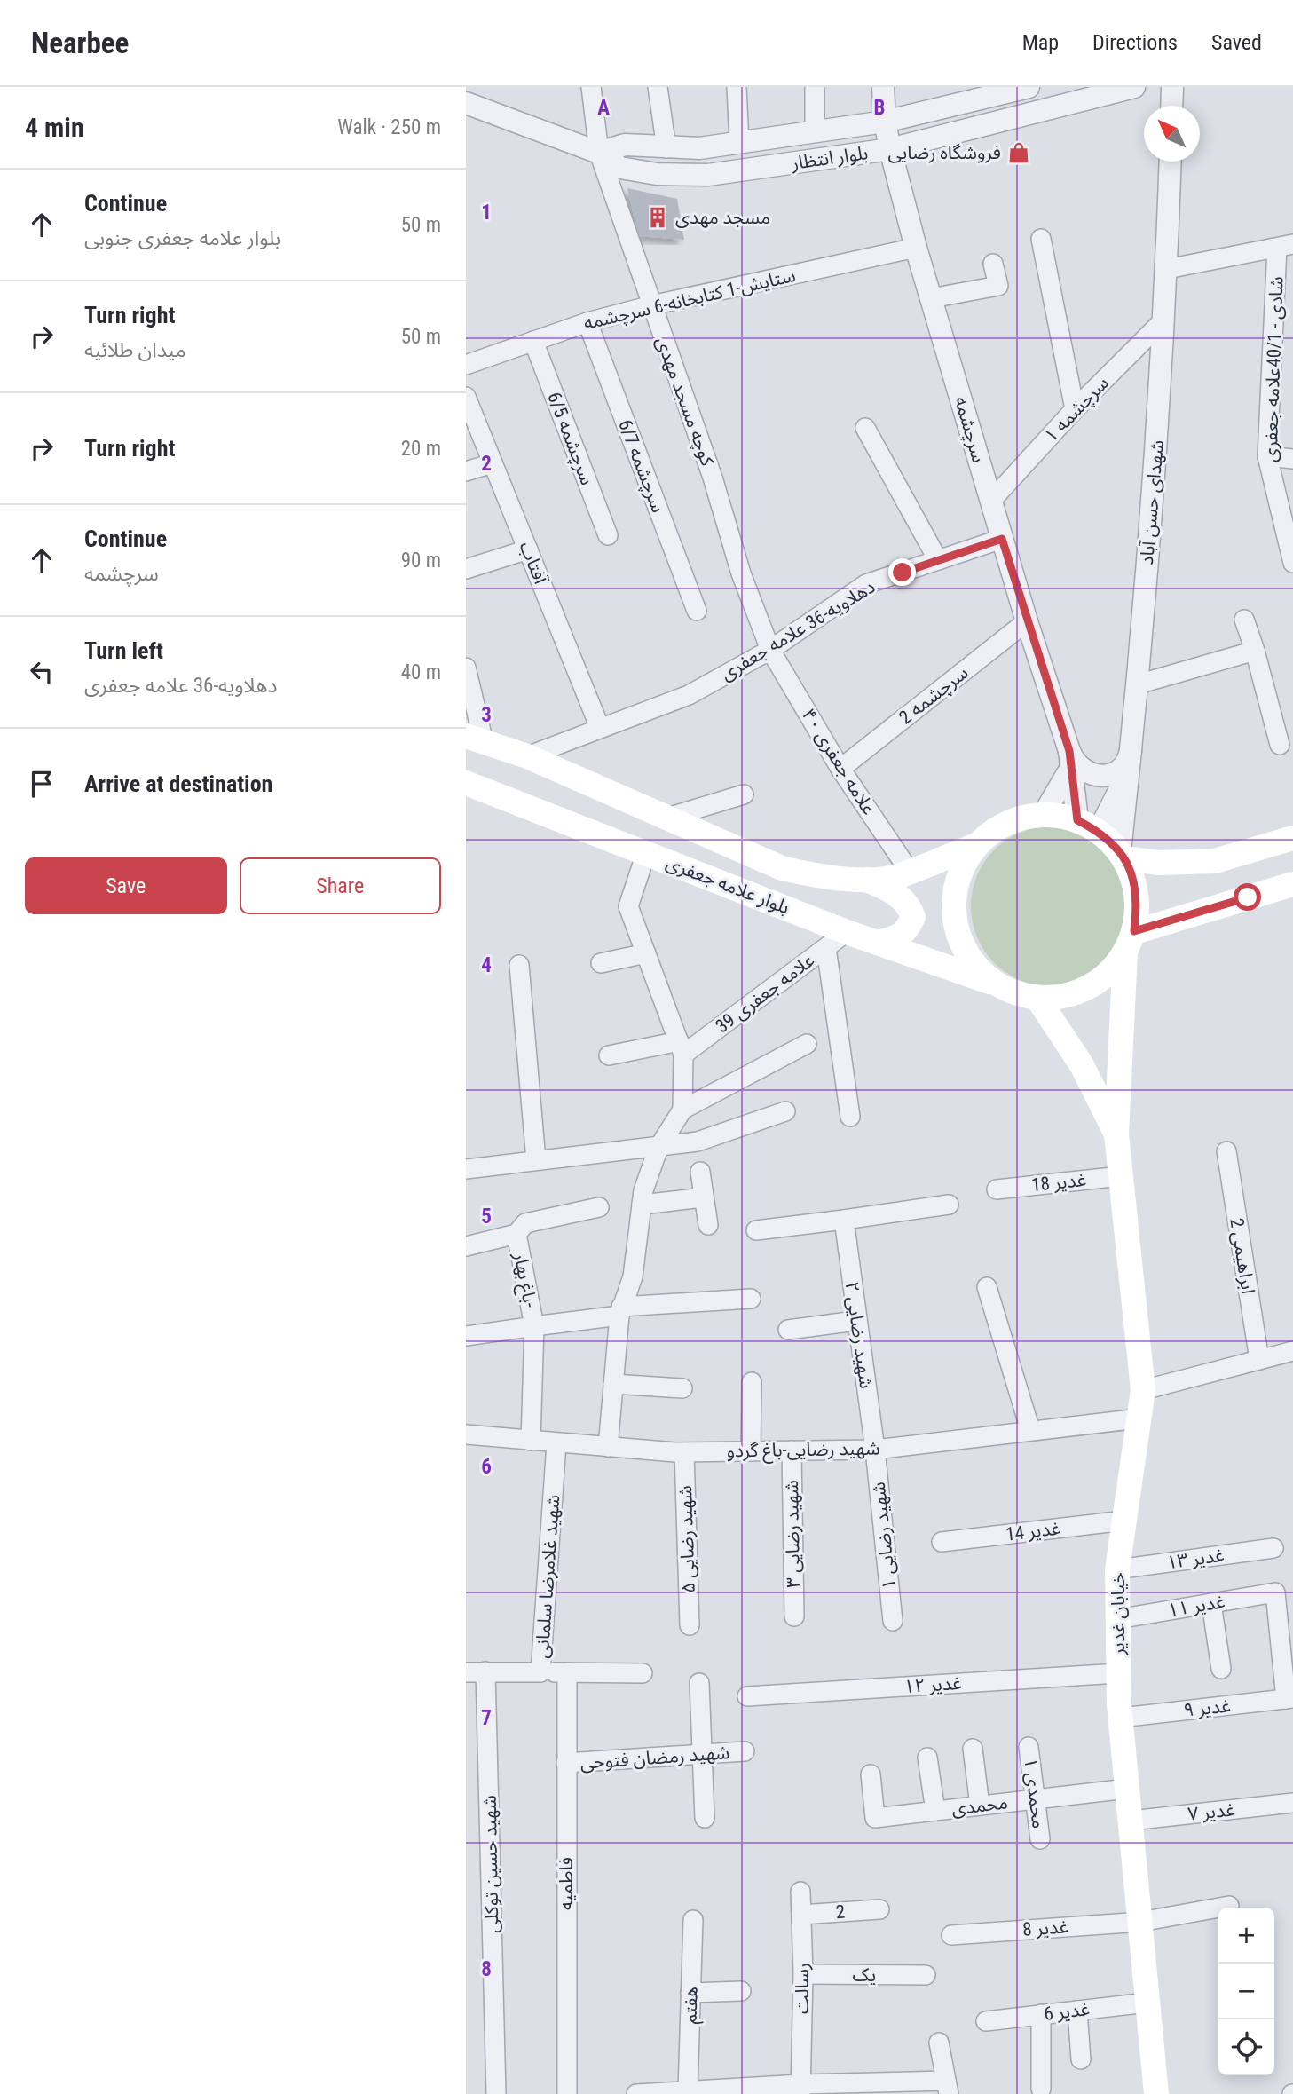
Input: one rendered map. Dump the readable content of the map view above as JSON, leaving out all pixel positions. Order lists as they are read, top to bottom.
{
  "streets": {
    "main road": ["بلوار علامه جعفری", "خیابان غدیر"],
    "street": [
      "بلوار انتظار",
      "ستایش-1 کتابخانه-6 سرچشمه",
      "شادی - 40/1علامه جعفری",
      "کوچه مسجد مهدی",
      "سرچشمه ۱",
      "سرچشمه",
      "سرچشمه 6/5",
      "سرچشمه 6/7",
      "شهدای حسن آباد",
      "آفتاب",
      "دهلاویه-36 علامه جعفری",
      "سرچشمه 2",
      "علامه جعفری ۴۰",
      "علامه جعفری 39",
      "غدیر 18",
      "ابراهیمی 2",
      "باغ بهار-",
      "شهید رضایی ۲",
      "شهید رضایی-باغ گردو",
      "غدیر 14",
      "شهید رضایی ۳",
      "شهید رضایی ۱",
      "شهید رضایی ۵",
      "غدیر ۱۳",
      "شهید غلامرضا سلمانی",
      "غدیر ۱۱",
      "غدیر ۱۲",
      "غدیر ۹",
      "شهید رمضان فتوحی",
      "محمدی ۱",
      "محمدی",
      "غدیر ۷",
      "شهید حسین توکلی",
      "فاطمیه",
      "2",
      "غدیر 8",
      "یک",
      "رسالت",
      "هفتم",
      "غدیر 6"
    ]
  },
  "crossings": [
    ["بلوار انتظار", "کوچه مسجد مهدی"],
    ["بلوار انتظار", "سرچشمه"],
    ["ستایش-1 کتابخانه-6 سرچشمه", "کوچه مسجد مهدی"],
    ["ستایش-1 کتابخانه-6 سرچشمه", "سرچشمه"],
    ["ستایش-1 کتابخانه-6 سرچشمه", "سرچشمه 6/5"],
    ["ستایش-1 کتابخانه-6 سرچشمه", "سرچشمه 6/7"],
    ["کوچه مسجد مهدی", "دهلاویه-36 علامه جعفری"],
    ["کوچه مسجد مهدی", "علامه جعفری ۴۰"],
    ["سرچشمه ۱", "سرچشمه"],
    ["سرچشمه ۱", "شهدای حسن آباد"],
    ["سرچشمه", "دهلاویه-36 علامه جعفری"],
    ["سرچشمه", "سرچشمه 2"],
    ["شهدای حسن آباد", "بلوار علامه جعفری"],
    ["آفتاب", "دهلاویه-36 علامه جعفری"],
    ["دهلاویه-36 علامه جعفری", "علامه جعفری ۴۰"],
    ["دهلاویه-36 علامه جعفری", "بلوار علامه جعفری"],
    ["سرچشمه 2", "علامه جعفری ۴۰"],
    ["علامه جعفری ۴۰", "بلوار علامه جعفری"],
    ["بلوار علامه جعفری", "علامه جعفری 39"],
    ["غدیر 18", "خیابان غدیر"],
    ["باغ بهار-", "شهید رضایی-باغ گردو"],
    ["شهید رضایی ۲", "شهید رضایی-باغ گردو"],
    ["شهید رضایی ۲", "شهید رضایی ۱"],
    ["شهید رضایی-باغ گردو", "شهید رضایی ۳"],
    ["شهید رضایی-باغ گردو", "شهید رضایی ۱"],
    ["شهید رضایی-باغ گردو", "شهید رضایی ۵"],
    ["شهید رضایی-باغ گردو", "شهید غلامرضا سلمانی"],
    ["شهید رضایی-باغ گردو", "خیابان غدیر"],
    ["غدیر 14", "خیابان غدیر"],
    ["غدیر ۱۳", "خیابان غدیر"],
    ["شهید غلامرضا سلمانی", "شهید حسین توکلی"],
    ["غدیر ۱۱", "خیابان غدیر"],
    ["غدیر ۱۱", "غدیر ۹"],
    ["خیابان غدیر", "غدیر ۱۲"],
    ["خیابان غدیر", "غدیر ۹"],
    ["خیابان غدیر", "محمدی"],
    ["خیابان غدیر", "غدیر ۷"],
    ["خیابان غدیر", "غدیر 8"],
    ["خیابان غدیر", "غدیر 6"],
    ["شهید رمضان فتوحی", "فاطمیه"],
    ["محمدی ۱", "محمدی"],
    ["2", "رسالت"],
    ["یک", "رسالت"]
  ],
  "places": {
    "shop": ["فروشگاه رضایی"],
    "building": ["مسجد مهدی"]
  },
  "north": "top left",
  "page": {
    "header": "Nearbee",
    "nav": ["Map", "Directions", "Saved"],
    "heading": ["4 min", "Walk · 250 m"],
    "list": [
      ["Continue", "بلوار علامه جعفری جنوبی", "50 m"],
      ["Turn right", "میدان طلائیه", "50 m"],
      ["Turn right", "20 m"],
      ["Continue", "سرچشمه", "90 m"],
      ["Turn left", "دهلاویه-36 علامه جعفری", "40 m"],
      "Arrive at destination"
    ],
    "buttons": ["Save", "Share"],
    "map_buttons": ["+", "−"]
  },
  "grid": {
    "columns": ["A", "B"],
    "rows": [
      "1",
      "2",
      "3",
      "4",
      "5",
      "6",
      "7",
      "8"
    ]
  }
}
